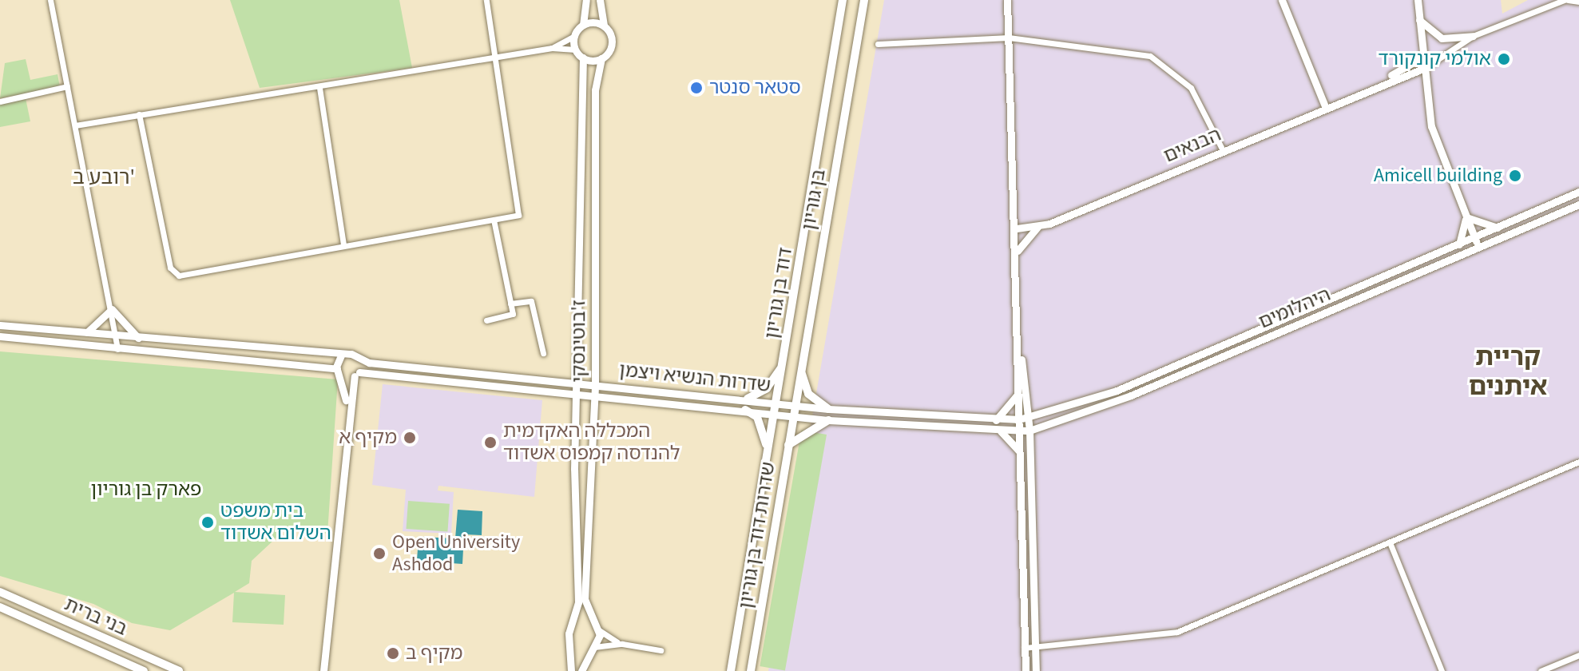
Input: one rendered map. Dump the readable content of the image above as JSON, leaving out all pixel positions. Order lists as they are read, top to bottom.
{
  "streets": {
    "main road": [
      "בן גוריון",
      "דוד בן גוריון",
      "שדרות דוד בן גוריון",
      "בני ברית"
    ],
    "street": [
      "הבנאים",
      "היהלומים",
      "ז'בוטינסקי",
      "שדרות הנשיא ויצמן"
    ]
  },
  "crossings": [
    ["בן גוריון", "שדרות הנשיא ויצמן"],
    ["בן גוריון", "שדרות דוד בן גוריון"],
    ["דוד בן גוריון", "שדרות הנשיא ויצמן"],
    ["דוד בן גוריון", "שדרות דוד בן גוריון"],
    ["היהלומים", "שדרות הנשיא ויצמן"],
    ["ז'בוטינסקי", "שדרות הנשיא ויצמן"],
    ["שדרות הנשיא ויצמן", "שדרות דוד בן גוריון"]
  ],
  "districts": ["רובע ב'", "קריית איתנים"],
  "parks": ["פארק בן גוריון"],
  "places": [
    "אולמי קונקורד",
    "סטאר סנטר",
    "Amicell building",
    "מקיף א",
    "המכללה האקדמית להנדסה קמפוס אשדוד",
    "בית משפט השלום אשדוד",
    "Open University Ashdod",
    "מקיף ב"
  ]
}
